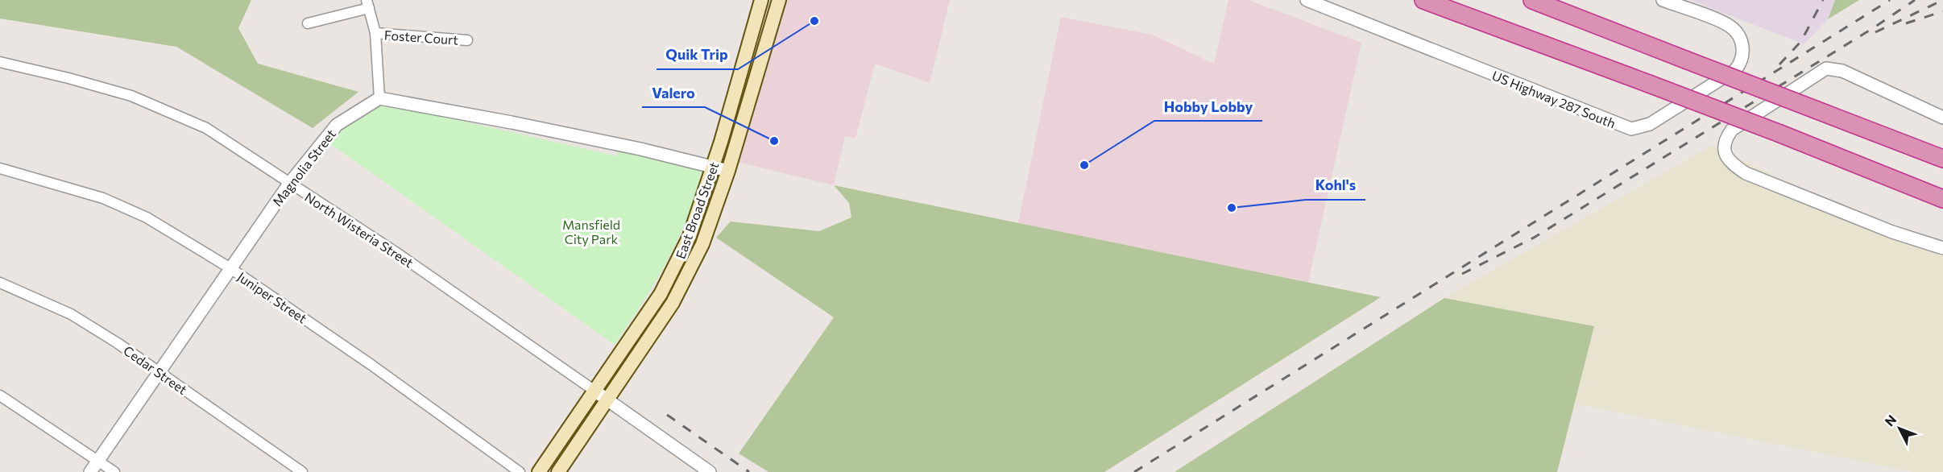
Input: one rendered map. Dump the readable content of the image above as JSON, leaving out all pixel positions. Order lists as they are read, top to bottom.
{
  "streets": {
    "main road": ["East Broad Street"],
    "street": [
      "Foster Court",
      "US Highway 287 South",
      "Magnolia Street",
      "North Wisteria Street",
      "Juniper Street",
      "Cedar Street"
    ]
  },
  "crossings": [
    ["Magnolia Street", "North Wisteria Street"],
    ["Magnolia Street", "Juniper Street"],
    ["Magnolia Street", "Cedar Street"],
    ["East Broad Street", "North Wisteria Street"]
  ],
  "parks": ["Mansfield City Park"],
  "places": [
    "Quik Trip",
    "Valero",
    "Hobby Lobby",
    "Kohl's"
  ],
  "north": "top left"
}
